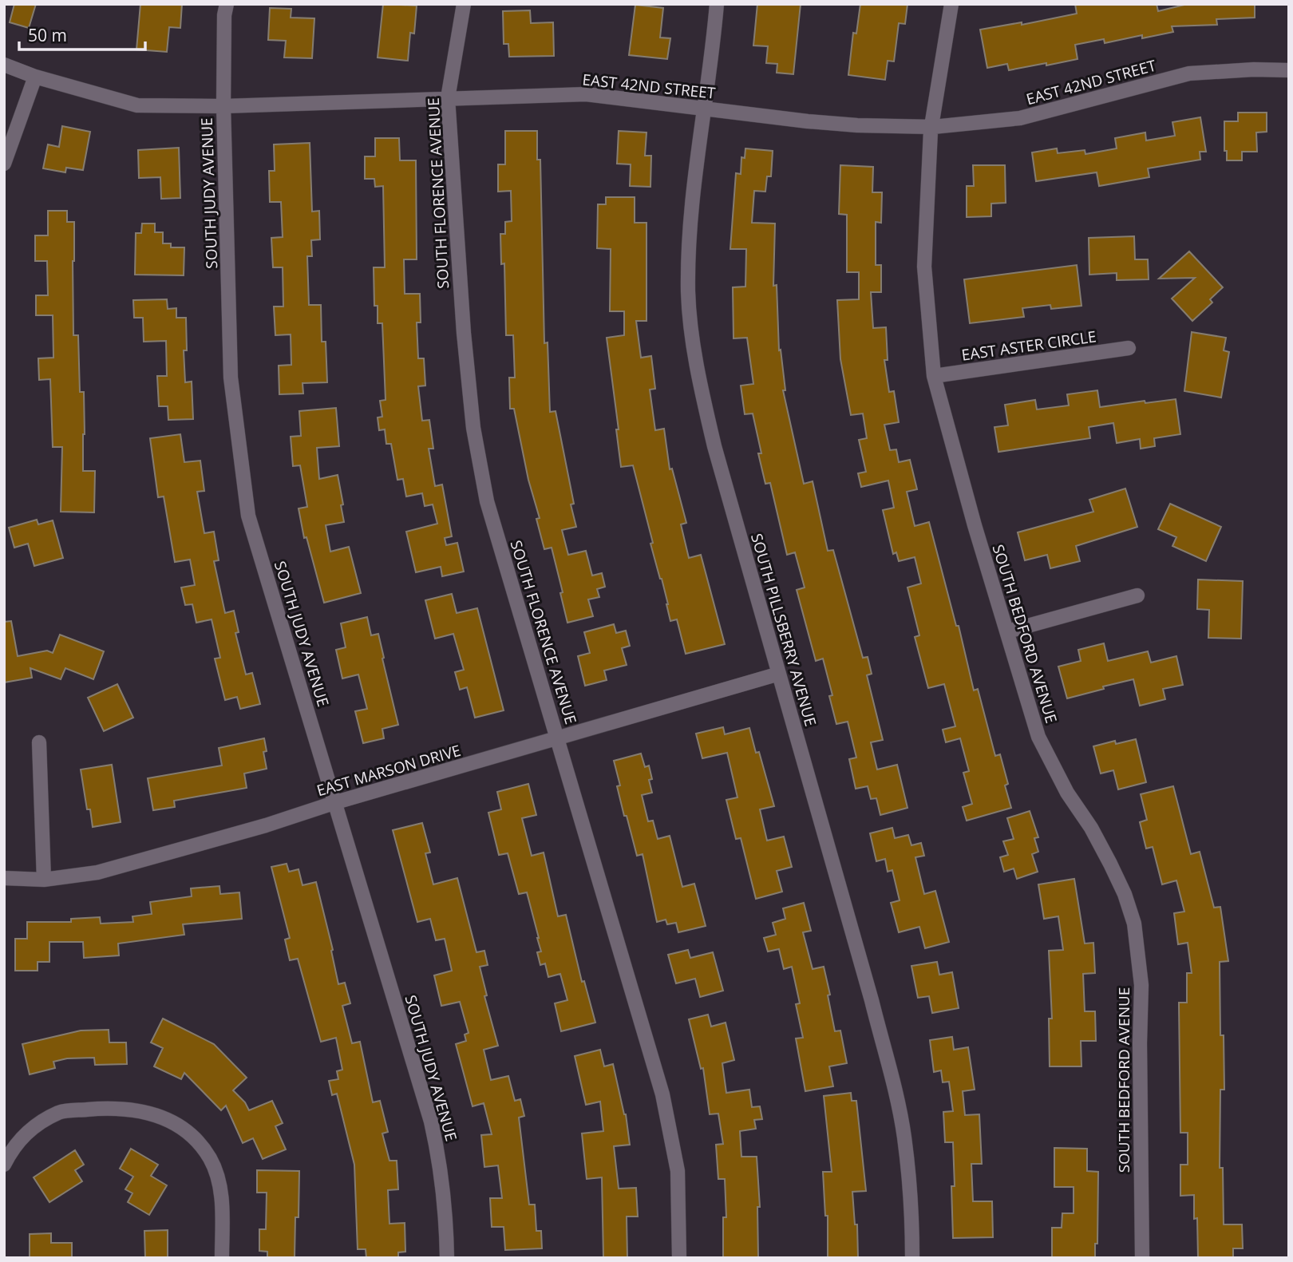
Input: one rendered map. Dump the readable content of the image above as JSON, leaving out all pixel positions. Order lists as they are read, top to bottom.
{
  "streets": {
    "street": [
      "EAST 42ND STREET",
      "SOUTH JUDY AVENUE",
      "SOUTH FLORENCE AVENUE",
      "EAST ASTER CIRCLE",
      "SOUTH PILLSBERRY AVENUE",
      "SOUTH BEDFORD AVENUE",
      "EAST MARSON DRIVE"
    ]
  },
  "crossings": [
    ["EAST 42ND STREET", "SOUTH JUDY AVENUE"],
    ["EAST 42ND STREET", "SOUTH FLORENCE AVENUE"],
    ["EAST 42ND STREET", "SOUTH PILLSBERRY AVENUE"],
    ["EAST 42ND STREET", "SOUTH BEDFORD AVENUE"],
    ["SOUTH JUDY AVENUE", "EAST MARSON DRIVE"],
    ["SOUTH FLORENCE AVENUE", "EAST MARSON DRIVE"],
    ["EAST ASTER CIRCLE", "SOUTH BEDFORD AVENUE"],
    ["SOUTH PILLSBERRY AVENUE", "EAST MARSON DRIVE"]
  ],
  "scale_bar": "50 m"
}
